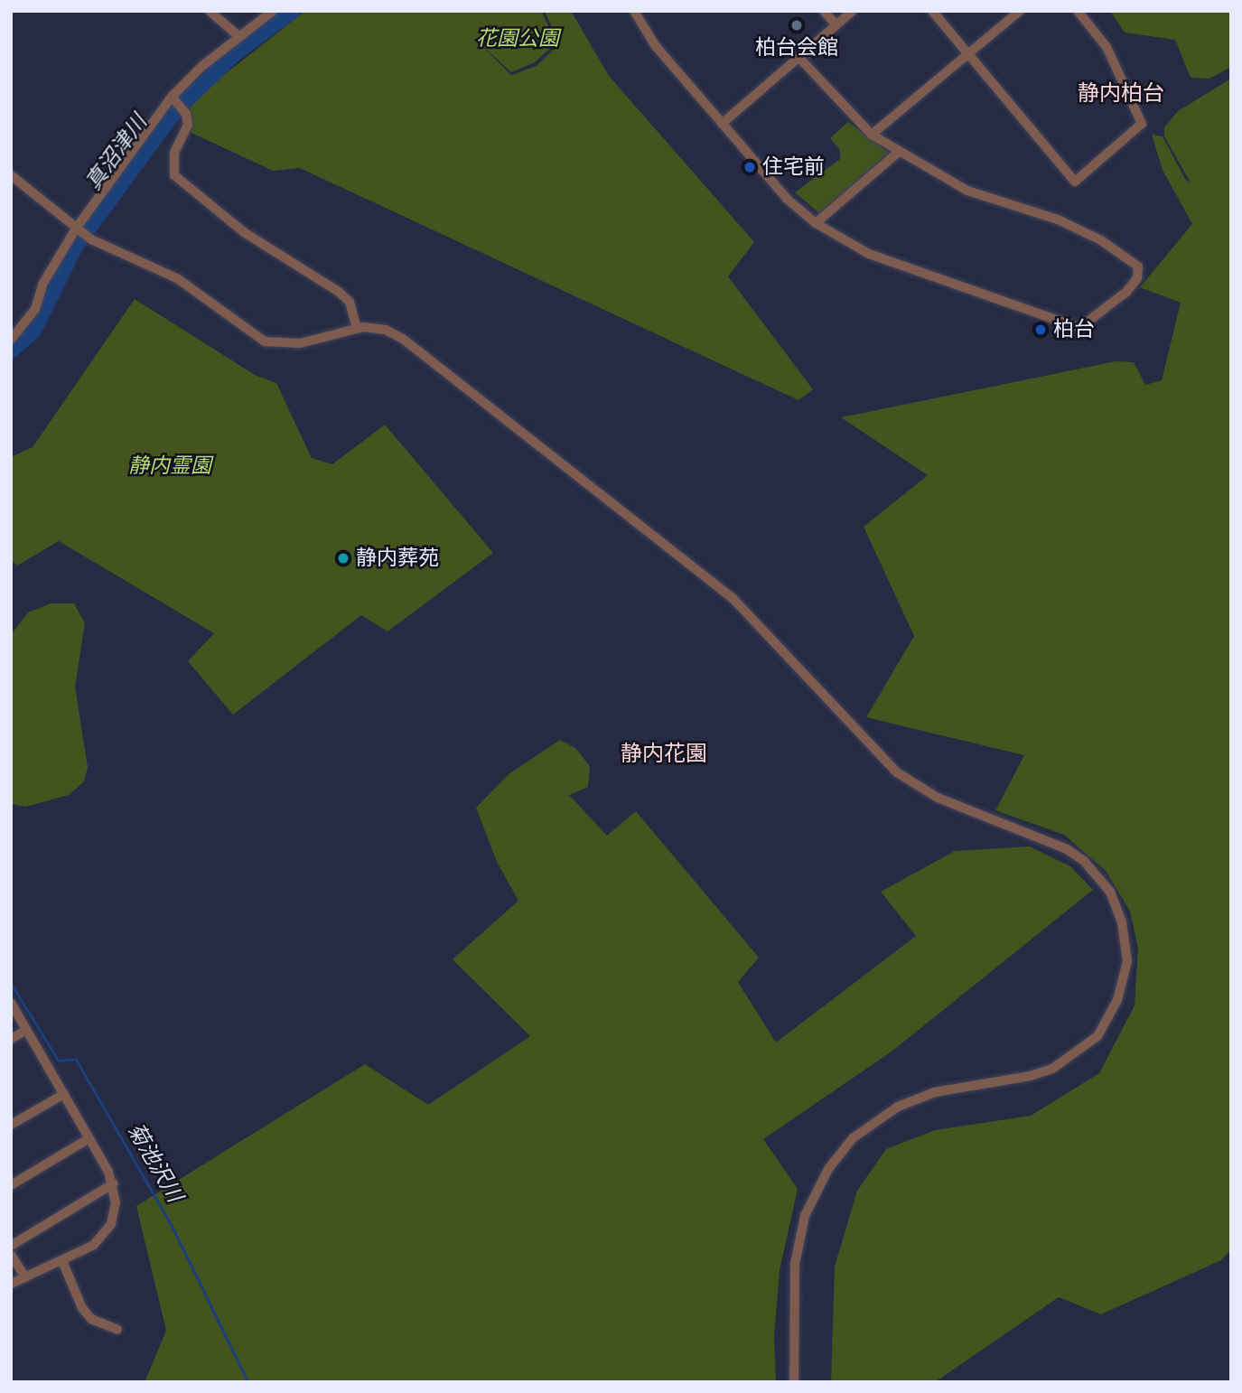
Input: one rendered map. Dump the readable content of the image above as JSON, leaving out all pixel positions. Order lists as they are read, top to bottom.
{
  "districts": ["静内柏台", "静内花園"],
  "water": ["真沼津川", "菊池沢川"],
  "parks": ["花園公園", "静内霊園"],
  "places": [
    "柏台会館",
    "住宅前",
    "柏台",
    "静内葬苑"
  ]
}
